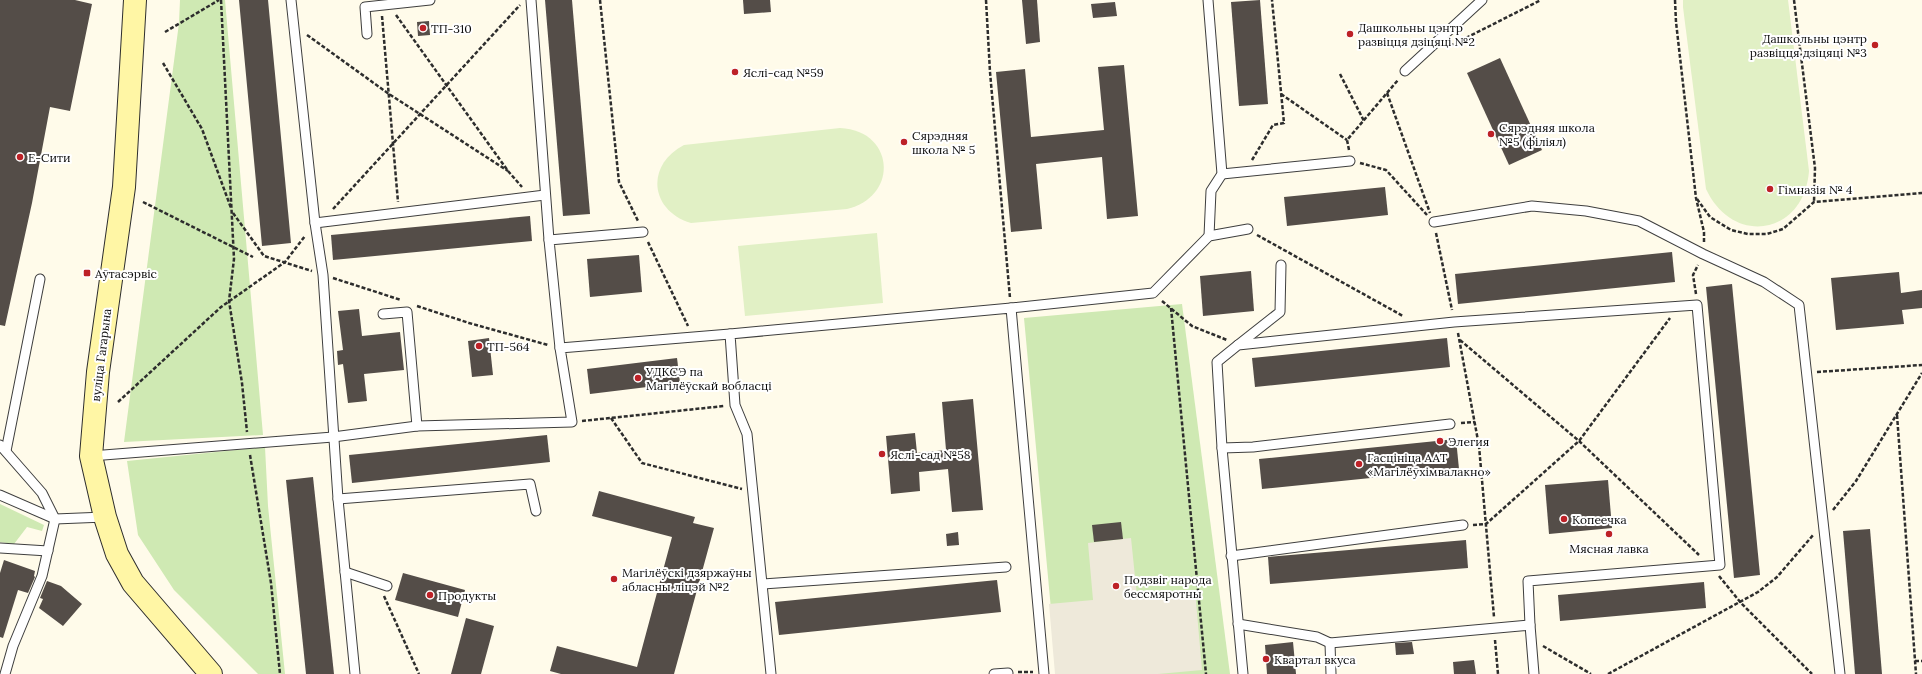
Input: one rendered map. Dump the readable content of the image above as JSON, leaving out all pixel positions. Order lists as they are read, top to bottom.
{
  "streets": {
    "main road": ["вуліца Гагарына"]
  },
  "places": {
    "other": [
      "ТП-310",
      "Дашкольны цэнтр развіцця дзіцяці №2",
      "Дашкольны цэнтр развіцця дзіцяці №3",
      "Яслі-сад №59",
      "Сярэдняя школа №5 (філіял)",
      "Сярэдняя школа № 5",
      "Е-Сити",
      "Гімназія № 4",
      "ТП-564",
      "УДКСЭ па Магілёўскай вобласці",
      "Элегия",
      "Яслі-сад №58",
      "Гасцініца ААТ «Магілёўхімвалакно»",
      "Копеечка",
      "Мясная лавка",
      "Магілёўскі дзяржаўны абласны ліцэй №2",
      "Подзвіг народа бессмяротны",
      "Продукты",
      "Квартал вкуса"
    ],
    "transit": ["Аўтасэрвіс"]
  }
}
